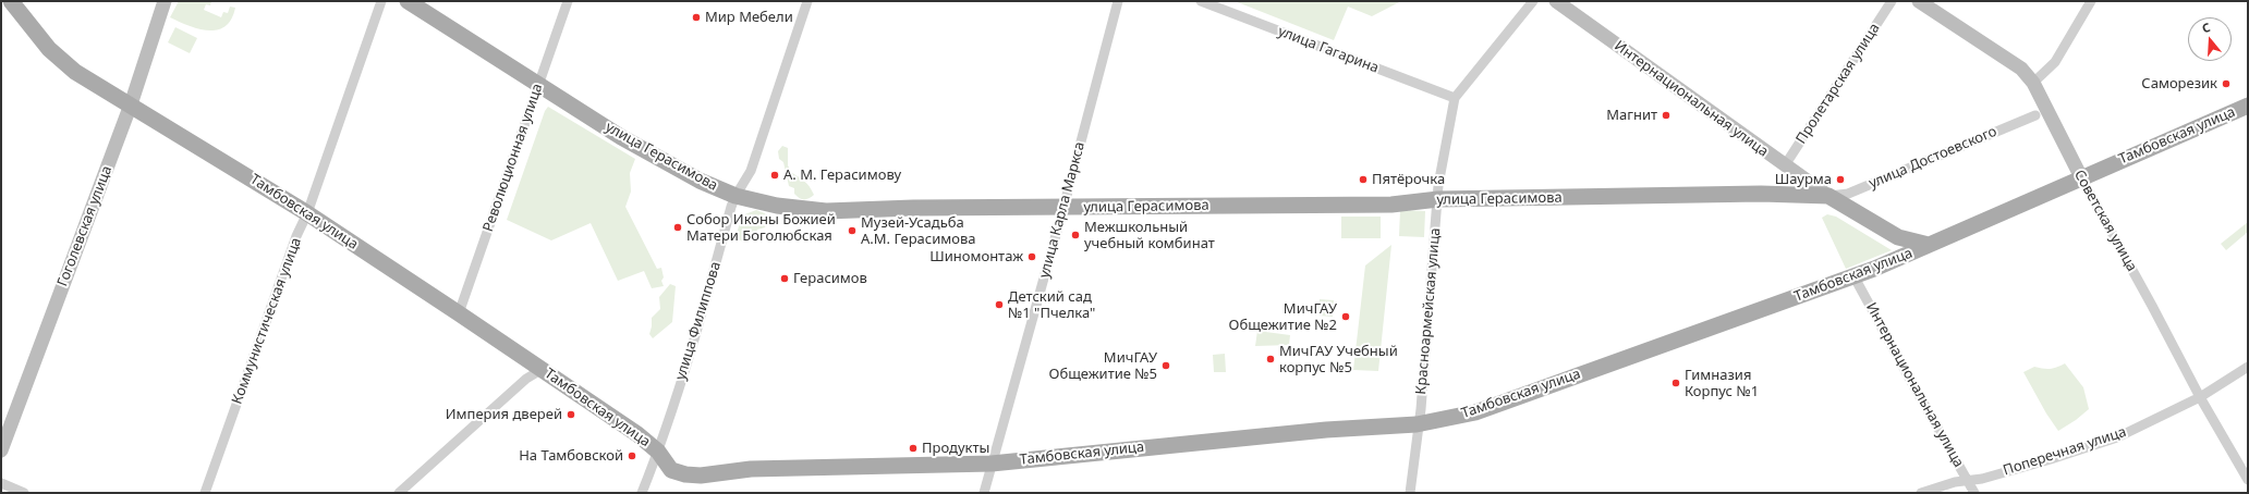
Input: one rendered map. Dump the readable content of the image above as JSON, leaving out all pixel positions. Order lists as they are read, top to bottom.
{
  "streets": {
    "main road": [
      "Интернациональная улица",
      "Тамбовская улица",
      "улица Герасимова",
      "Советская улица",
      "Гоголевская улица"
    ],
    "street": [
      "улица Гагарина",
      "Пролетарская улица",
      "Революционная улица",
      "улица Достоевского",
      "улица Карла Маркса",
      "Красноармейская улица",
      "Коммунистическая улица",
      "улица Филиппова",
      "Поперечная улица"
    ]
  },
  "crossings": [
    ["улица Гагарина", "Красноармейская улица"],
    ["Пролетарская улица", "Интернациональная улица"],
    ["Интернациональная улица", "Тамбовская улица"],
    ["Интернациональная улица", "улица Герасимова"],
    ["Интернациональная улица", "улица Достоевского"],
    ["Интернациональная улица", "Поперечная улица"],
    ["Тамбовская улица", "улица Герасимова"],
    ["Тамбовская улица", "Революционная улица"],
    ["Тамбовская улица", "улица Карла Маркса"],
    ["Тамбовская улица", "Советская улица"],
    ["Тамбовская улица", "Гоголевская улица"],
    ["Тамбовская улица", "Красноармейская улица"],
    ["Тамбовская улица", "Коммунистическая улица"],
    ["Тамбовская улица", "улица Филиппова"],
    ["улица Герасимова", "Революционная улица"],
    ["улица Герасимова", "улица Достоевского"],
    ["улица Герасимова", "улица Карла Маркса"],
    ["улица Герасимова", "Красноармейская улица"],
    ["улица Герасимова", "улица Филиппова"],
    ["Советская улица", "Поперечная улица"]
  ],
  "places": [
    "Мир Мебели",
    "Саморезик",
    "Магнит",
    "А. М. Герасимову",
    "Пятёрочка",
    "Шаурма",
    "Собор Иконы Божией Матери Боголюбская",
    "Музей-Усадьба А.М. Герасимова",
    "Межшкольный учебный комбинат",
    "Шиномонтаж",
    "Герасимов",
    "Детский сад №1 \"Пчелка\"",
    "МичГАУ Общежитие №2",
    "МичГАУ Учебный корпус №5",
    "МичГАУ Общежитие №5",
    "Гимназия Корпус №1",
    "Империя дверей",
    "Продукты",
    "На Тамбовской"
  ],
  "north": "top"
}
